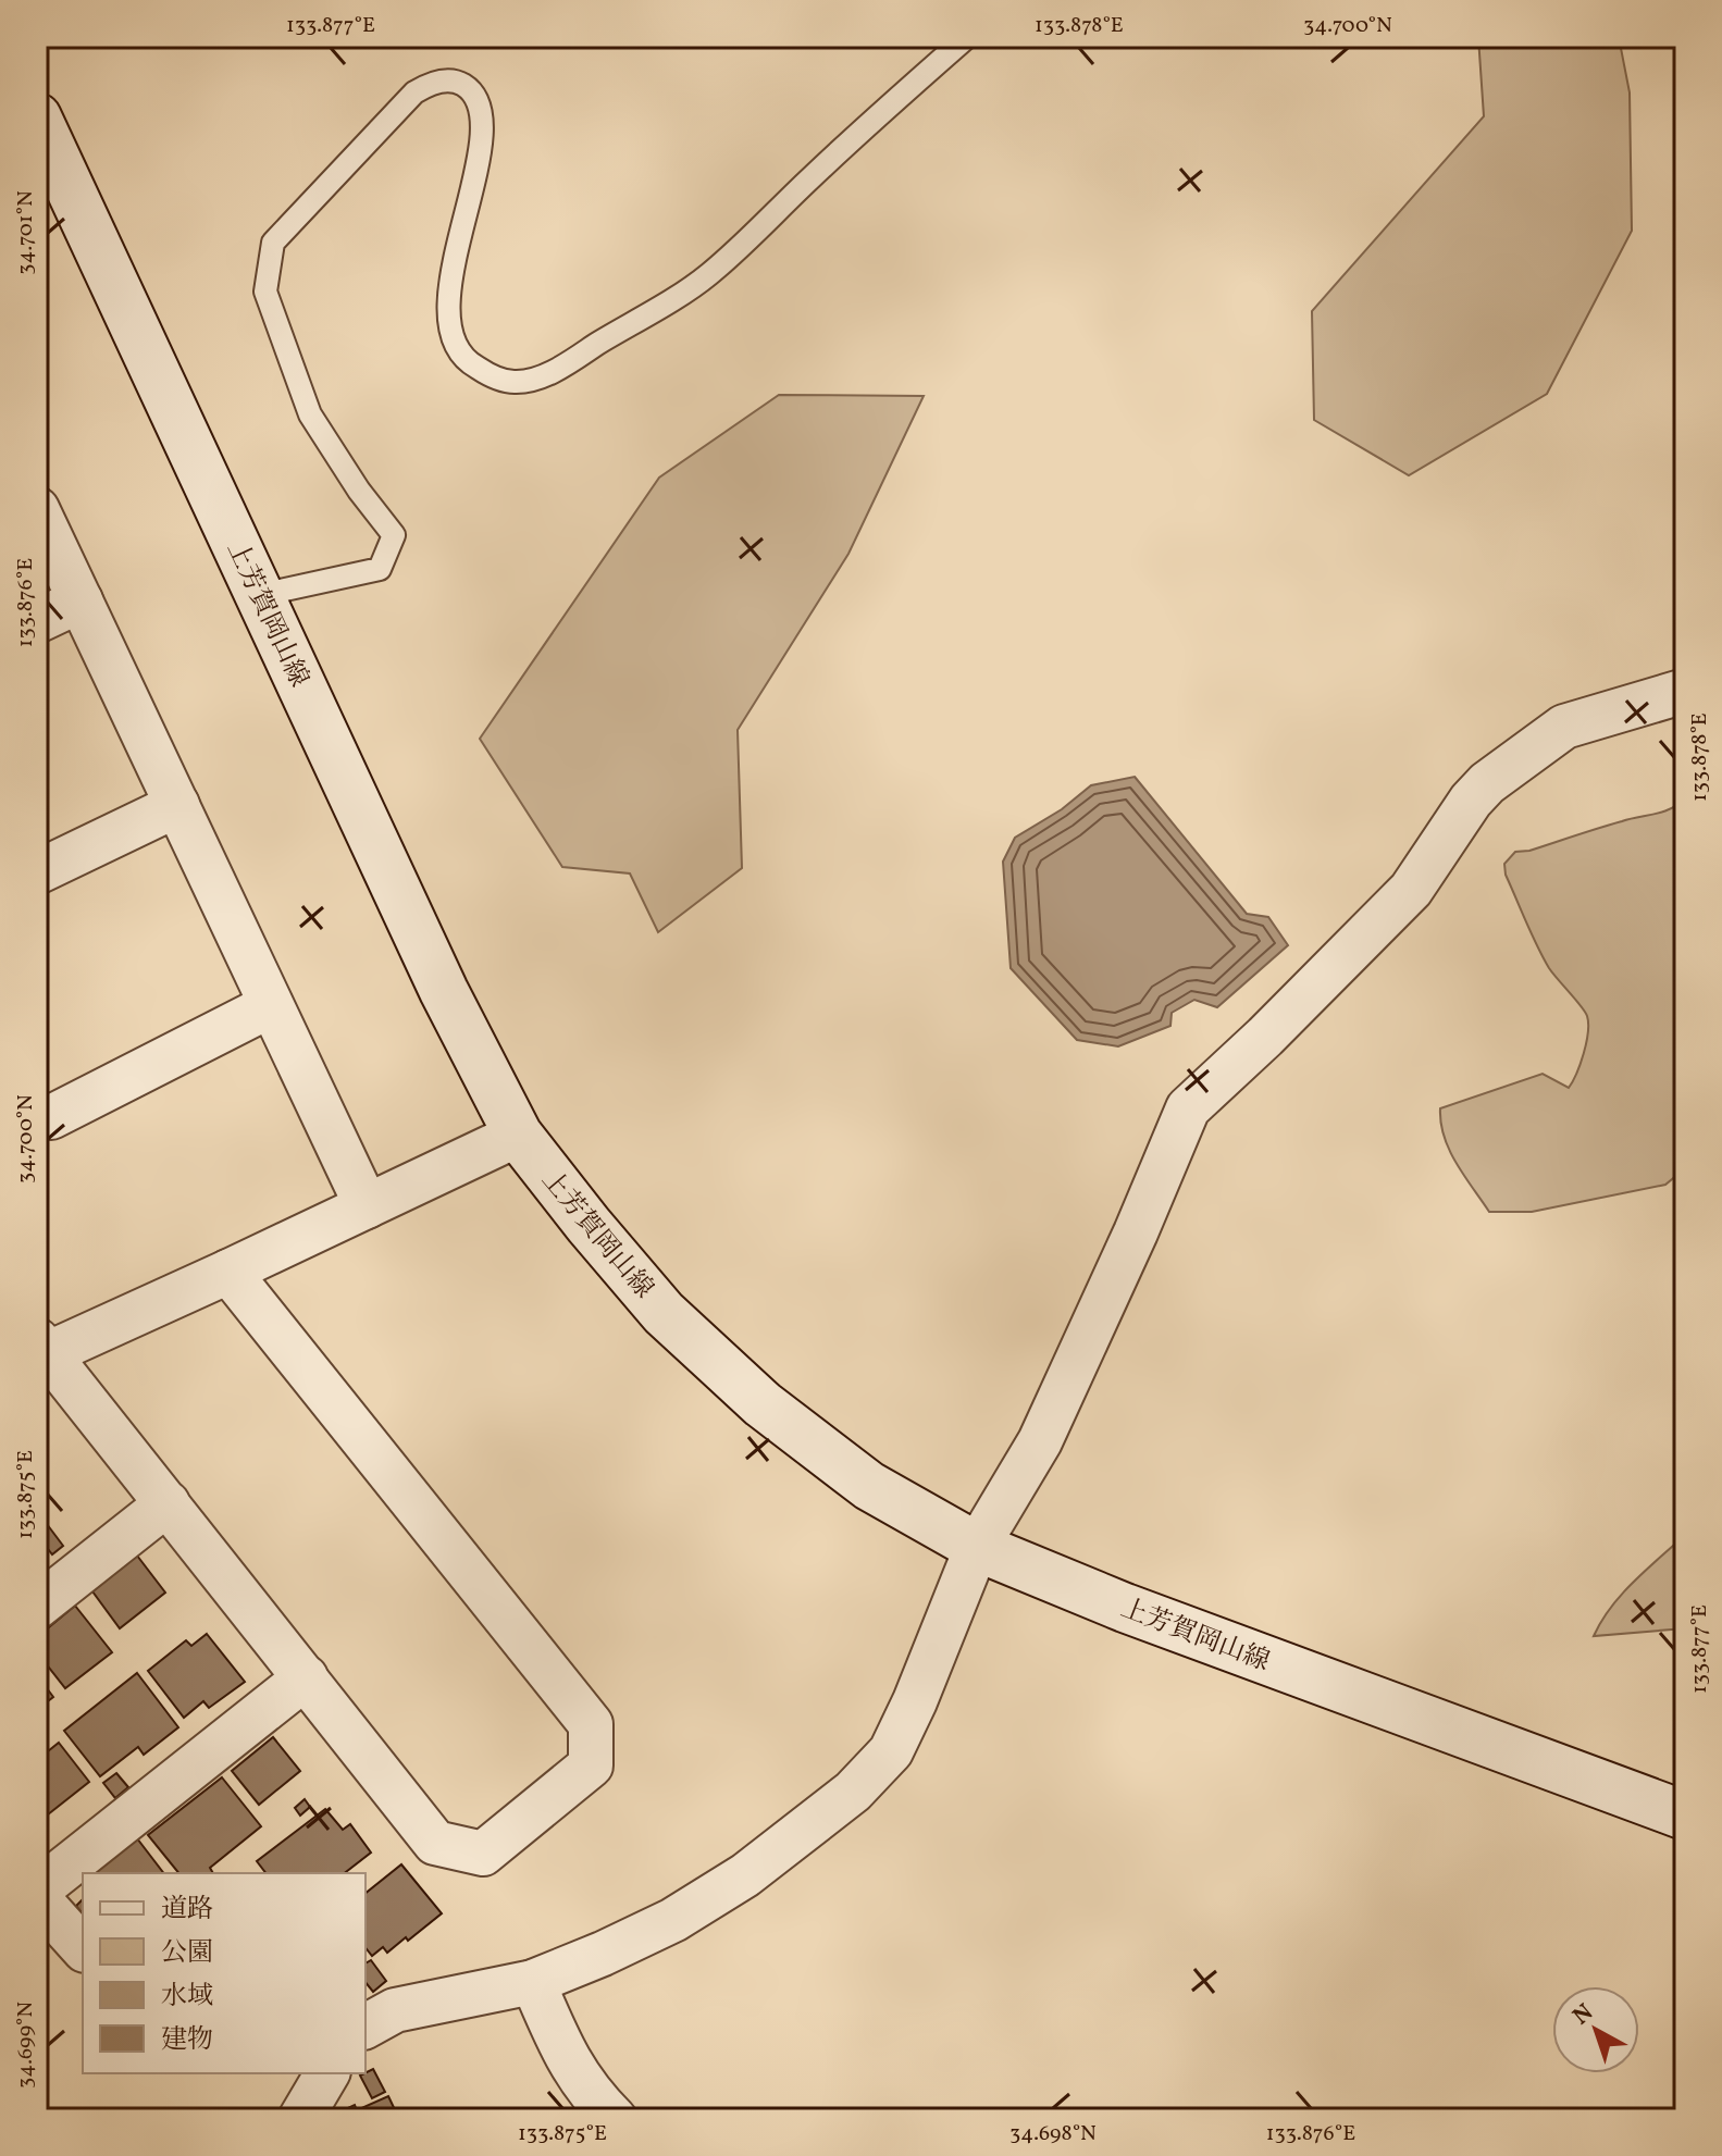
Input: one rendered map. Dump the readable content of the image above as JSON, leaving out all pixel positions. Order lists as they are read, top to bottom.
{
  "streets": {
    "main road": ["上芳賀岡山線"]
  },
  "legend": [
    "道路",
    "公園",
    "水域",
    "建物"
  ],
  "north": "top left",
  "coordinates": [
    "133.877°E",
    "133.878°E",
    "34.700°N",
    "34.701°N",
    "133.876°E",
    "133.875°E",
    "34.699°N",
    "34.698°N"
  ]
}
